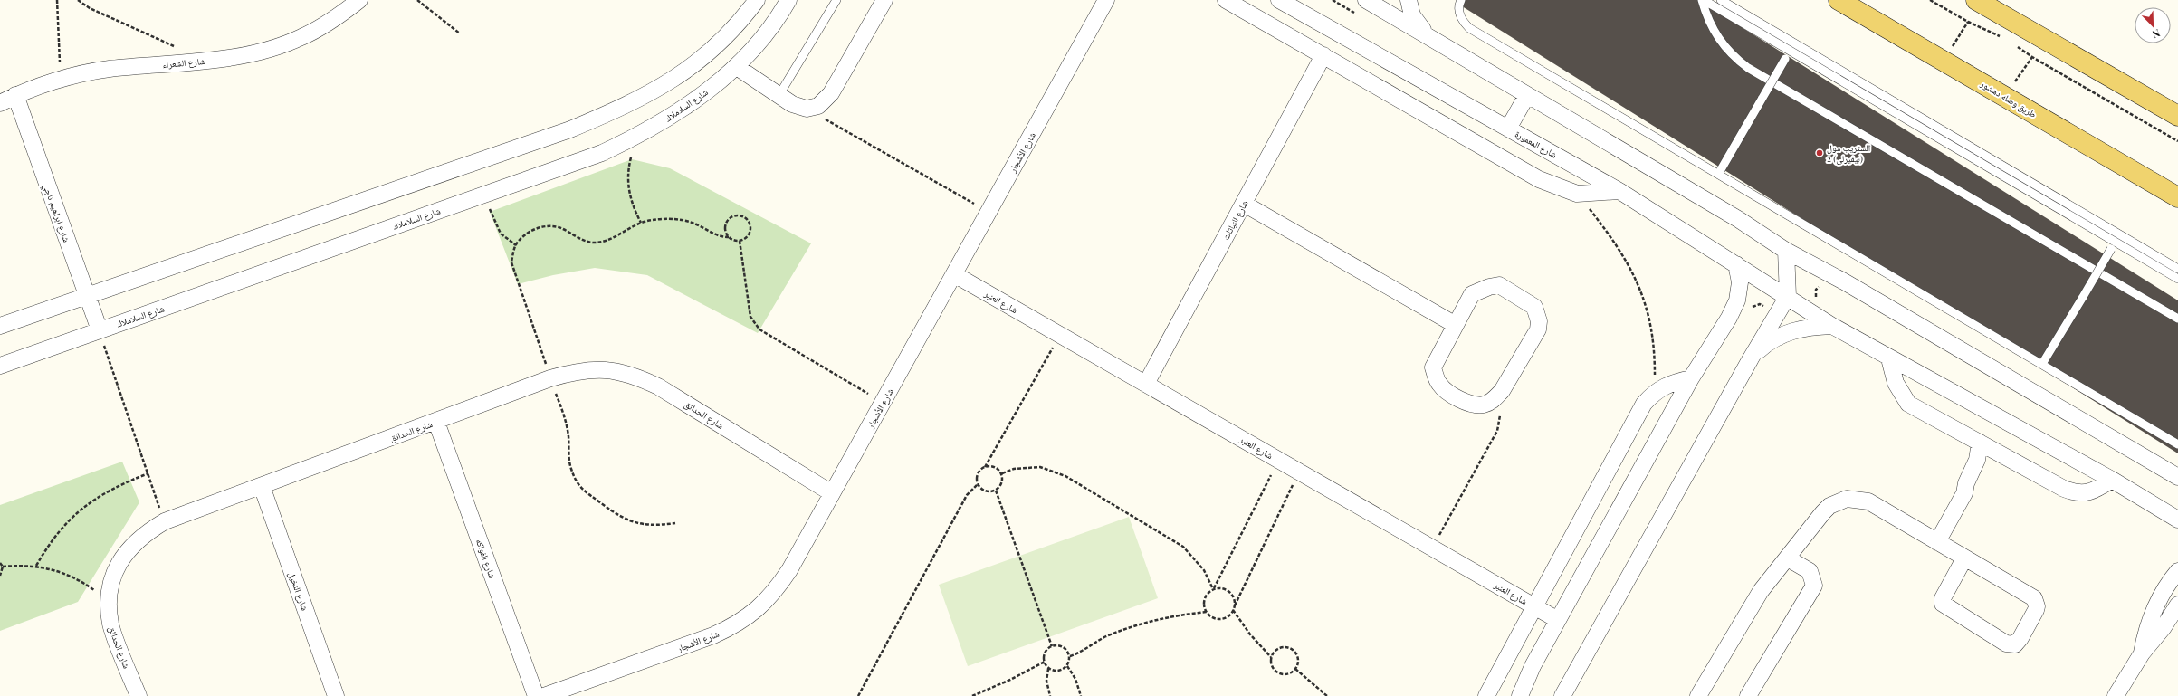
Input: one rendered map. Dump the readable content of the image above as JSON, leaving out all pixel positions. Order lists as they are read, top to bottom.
{
  "streets": {
    "main road": ["طريق وصله دهشور"],
    "street": [
      "شارع الشعراء",
      "شارع السلاملاك",
      "شارع المعمورة",
      "شارع الأشجار",
      "شارع ابراهيم ناجي",
      "شارع النباتات",
      "شارع العنبر",
      "شارع الحدائق",
      "شارع الفواكه",
      "شارع النخيل"
    ]
  },
  "crossings": [
    ["شارع الشعراء", "شارع ابراهيم ناجي"],
    ["شارع السلاملاك", "شارع ابراهيم ناجي"],
    ["شارع الأشجار", "شارع العنبر"],
    ["شارع الأشجار", "شارع الحدائق"],
    ["شارع النباتات", "شارع العنبر"],
    ["شارع الحدائق", "شارع الفواكه"],
    ["شارع الحدائق", "شارع النخيل"]
  ],
  "places": ["الستريب مول 2 (بيفيرلى)"],
  "north": "bottom right"
}
